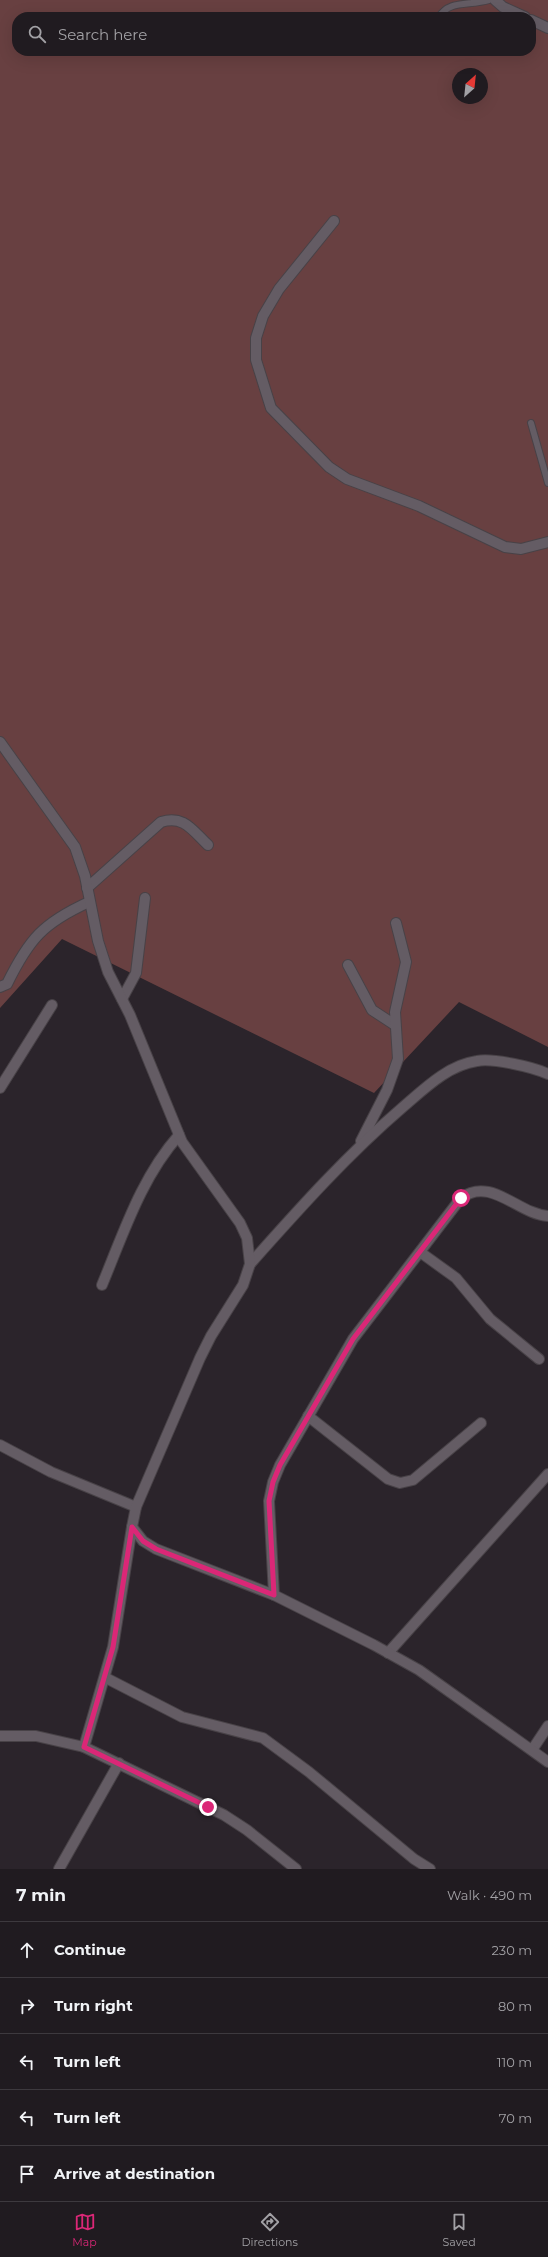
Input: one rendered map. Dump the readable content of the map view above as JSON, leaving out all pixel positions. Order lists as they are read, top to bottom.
{
  "north": "top right",
  "page": {
    "search": "Search here",
    "heading": ["7 min", "Walk · 490 m"],
    "list": [
      ["Continue", "230 m"],
      ["Turn right", "80 m"],
      ["Turn left", "110 m"],
      ["Turn left", "70 m"],
      "Arrive at destination"
    ],
    "nav": ["Map", "Directions", "Saved"]
  }
}
